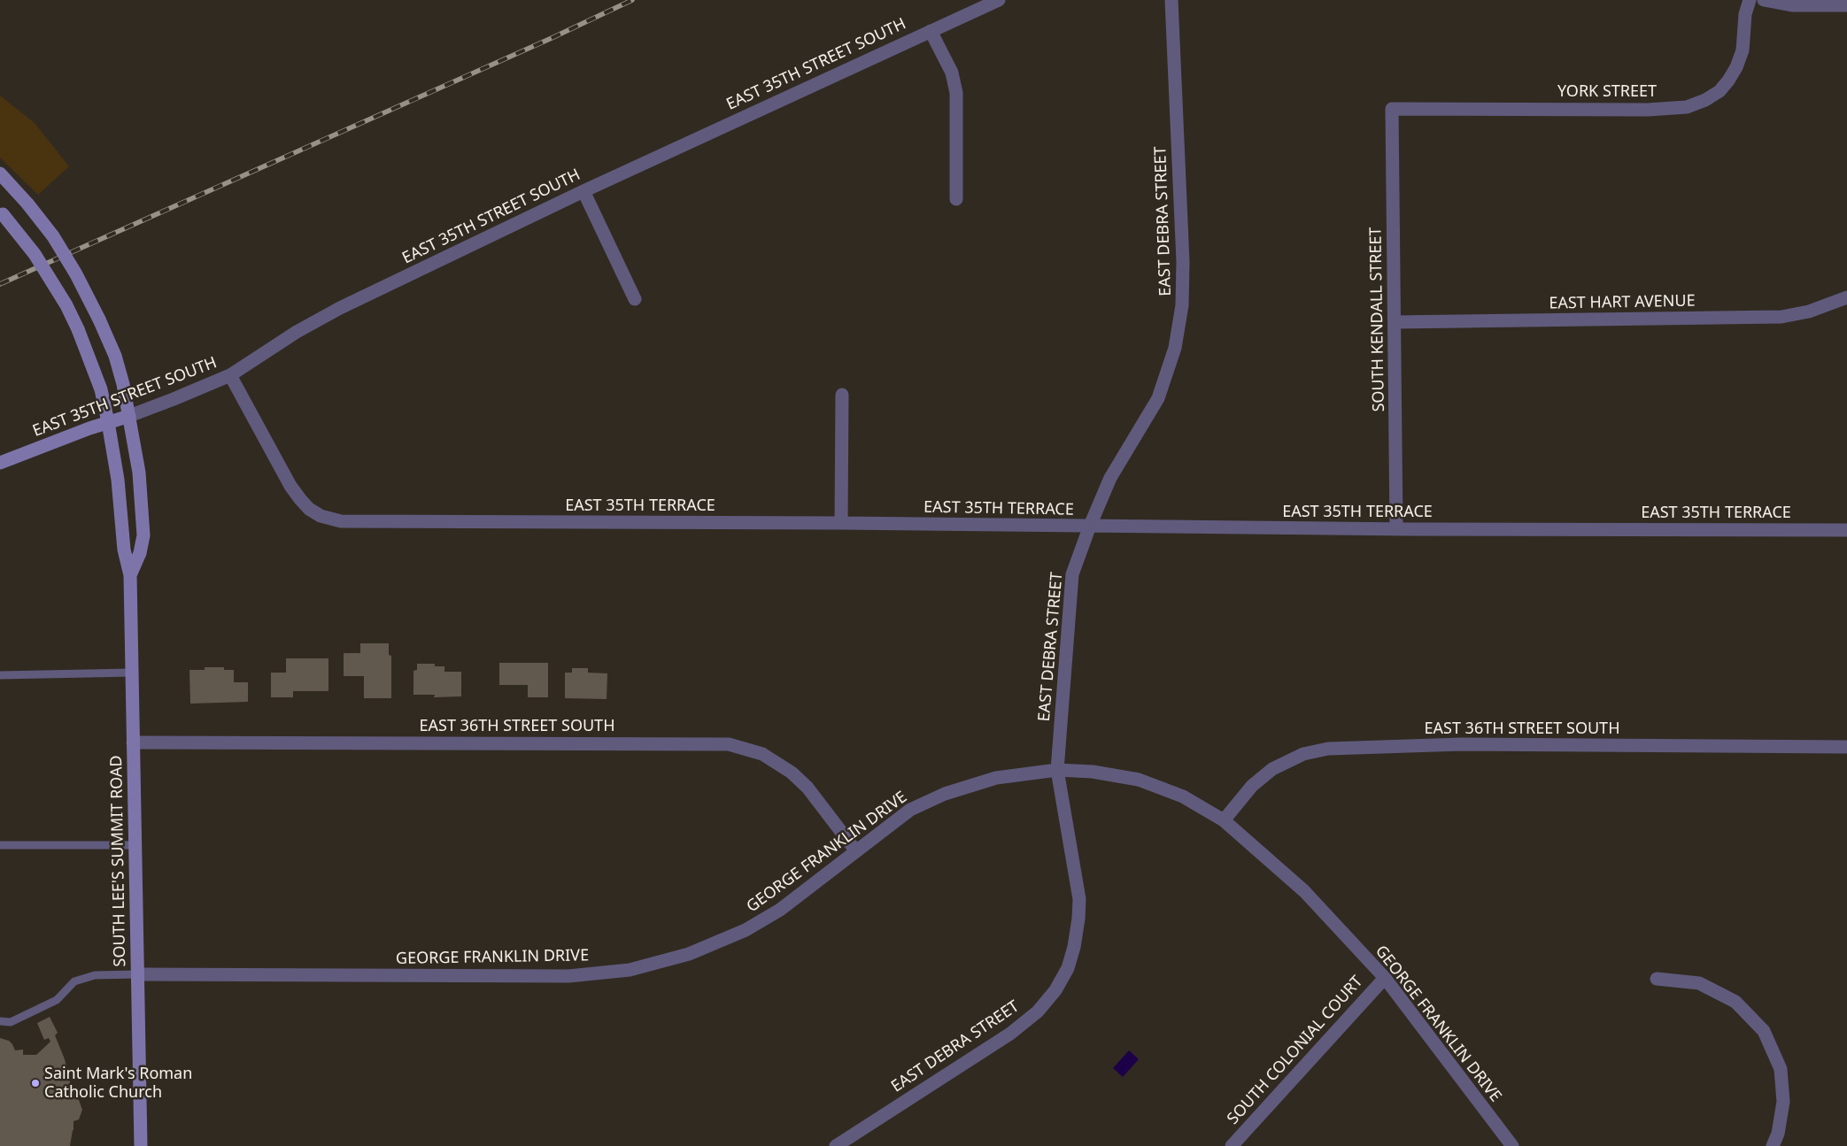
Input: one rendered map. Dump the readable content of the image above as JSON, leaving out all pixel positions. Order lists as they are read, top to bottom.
{
  "streets": {
    "main road": ["EAST 35TH STREET SOUTH", "SOUTH LEE'S SUMMIT ROAD"],
    "street": [
      "YORK STREET",
      "EAST DEBRA STREET",
      "EAST HART AVENUE",
      "SOUTH KENDALL STREET",
      "EAST 35TH TERRACE",
      "EAST 36TH STREET SOUTH",
      "GEORGE FRANKLIN DRIVE",
      "SOUTH COLONIAL COURT"
    ]
  },
  "crossings": [
    ["EAST 35TH STREET SOUTH", "EAST 35TH TERRACE"],
    ["EAST 35TH STREET SOUTH", "SOUTH LEE'S SUMMIT ROAD"],
    ["YORK STREET", "SOUTH KENDALL STREET"],
    ["EAST DEBRA STREET", "EAST 35TH TERRACE"],
    ["EAST DEBRA STREET", "GEORGE FRANKLIN DRIVE"],
    ["EAST HART AVENUE", "SOUTH KENDALL STREET"],
    ["SOUTH KENDALL STREET", "EAST 35TH TERRACE"],
    ["EAST 36TH STREET SOUTH", "GEORGE FRANKLIN DRIVE"],
    ["EAST 36TH STREET SOUTH", "SOUTH LEE'S SUMMIT ROAD"],
    ["GEORGE FRANKLIN DRIVE", "SOUTH LEE'S SUMMIT ROAD"],
    ["GEORGE FRANKLIN DRIVE", "SOUTH COLONIAL COURT"]
  ],
  "places": ["Saint Mark's Roman Catholic Church"]
}
